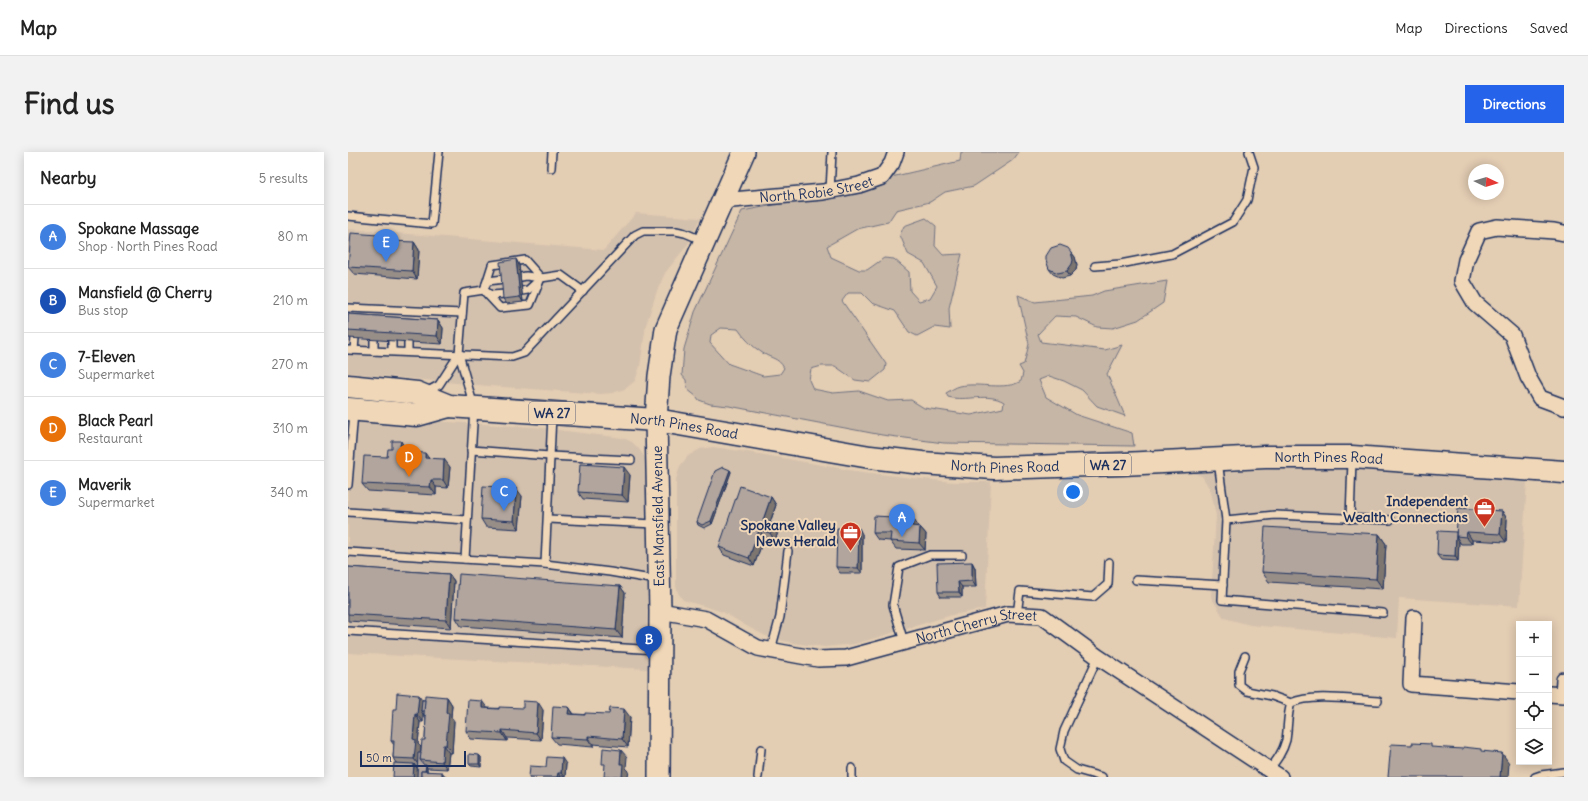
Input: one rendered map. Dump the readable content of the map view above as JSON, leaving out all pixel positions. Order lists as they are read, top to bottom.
{
  "streets": {
    "main road": ["WA 27", "North Pines Road"],
    "street": ["North Robie Street", "East Mansfield Avenue", "North Cherry Street"]
  },
  "crossings": [
    ["North Robie Street", "East Mansfield Avenue"],
    ["North Pines Road", "East Mansfield Avenue"],
    ["East Mansfield Avenue", "North Cherry Street"]
  ],
  "places": {
    "office": ["Independent Wealth Connections", "Spokane Valley News Herald"]
  },
  "scale_bar": "50 m",
  "north": "right",
  "page": {
    "header": "Map",
    "nav": ["Map", "Directions", "Saved"],
    "buttons": "Directions",
    "title": "Find us",
    "heading": ["Nearby", "5 results"],
    "list": [
      {
        "mark": "A",
        "name": "Spokane Massage",
        "note": "Shop · North Pines Road",
        "value": "80 m"
      },
      {
        "mark": "B",
        "name": "Mansfield @ Cherry",
        "note": "Bus stop",
        "value": "210 m"
      },
      {
        "mark": "C",
        "name": "7-Eleven",
        "note": "Supermarket",
        "value": "270 m"
      },
      {
        "mark": "D",
        "name": "Black Pearl",
        "note": "Restaurant",
        "value": "310 m"
      },
      {
        "mark": "E",
        "name": "Maverik",
        "note": "Supermarket",
        "value": "340 m"
      }
    ],
    "pins": [
      "E",
      "D",
      "C",
      "A",
      "B"
    ],
    "map_buttons": ["+", "−"],
    "scale": "50 m"
  }
}
